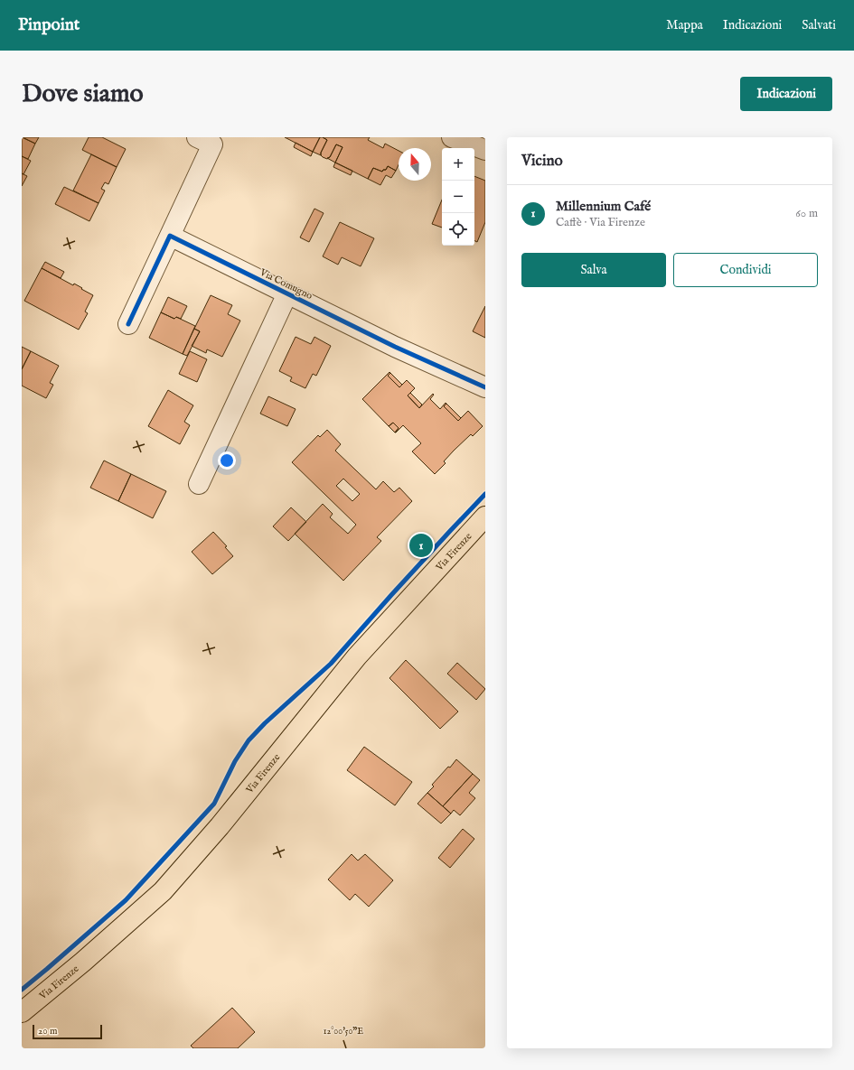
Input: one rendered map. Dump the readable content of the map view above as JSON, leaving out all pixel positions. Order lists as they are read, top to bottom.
{
  "streets": {
    "main road": ["Via Firenze"],
    "street": ["Via Comugno"]
  },
  "scale_bar": "20 m",
  "north": "top",
  "page": {
    "header": "Pinpoint",
    "nav": ["Mappa", "Indicazioni", "Salvati"],
    "buttons": [
      "Indicazioni",
      ["Salva", "Condividi"]
    ],
    "title": "Dove siamo",
    "heading": "Vicino",
    "map_buttons": ["+", "−"],
    "list": [
      {
        "mark": "1",
        "name": "Millennium Café",
        "note": "Caffè · Via Firenze",
        "value": "60 m"
      }
    ],
    "pins": "1",
    "scale": "20 m"
  },
  "coordinates": ["12°00'50\"E"]
}
